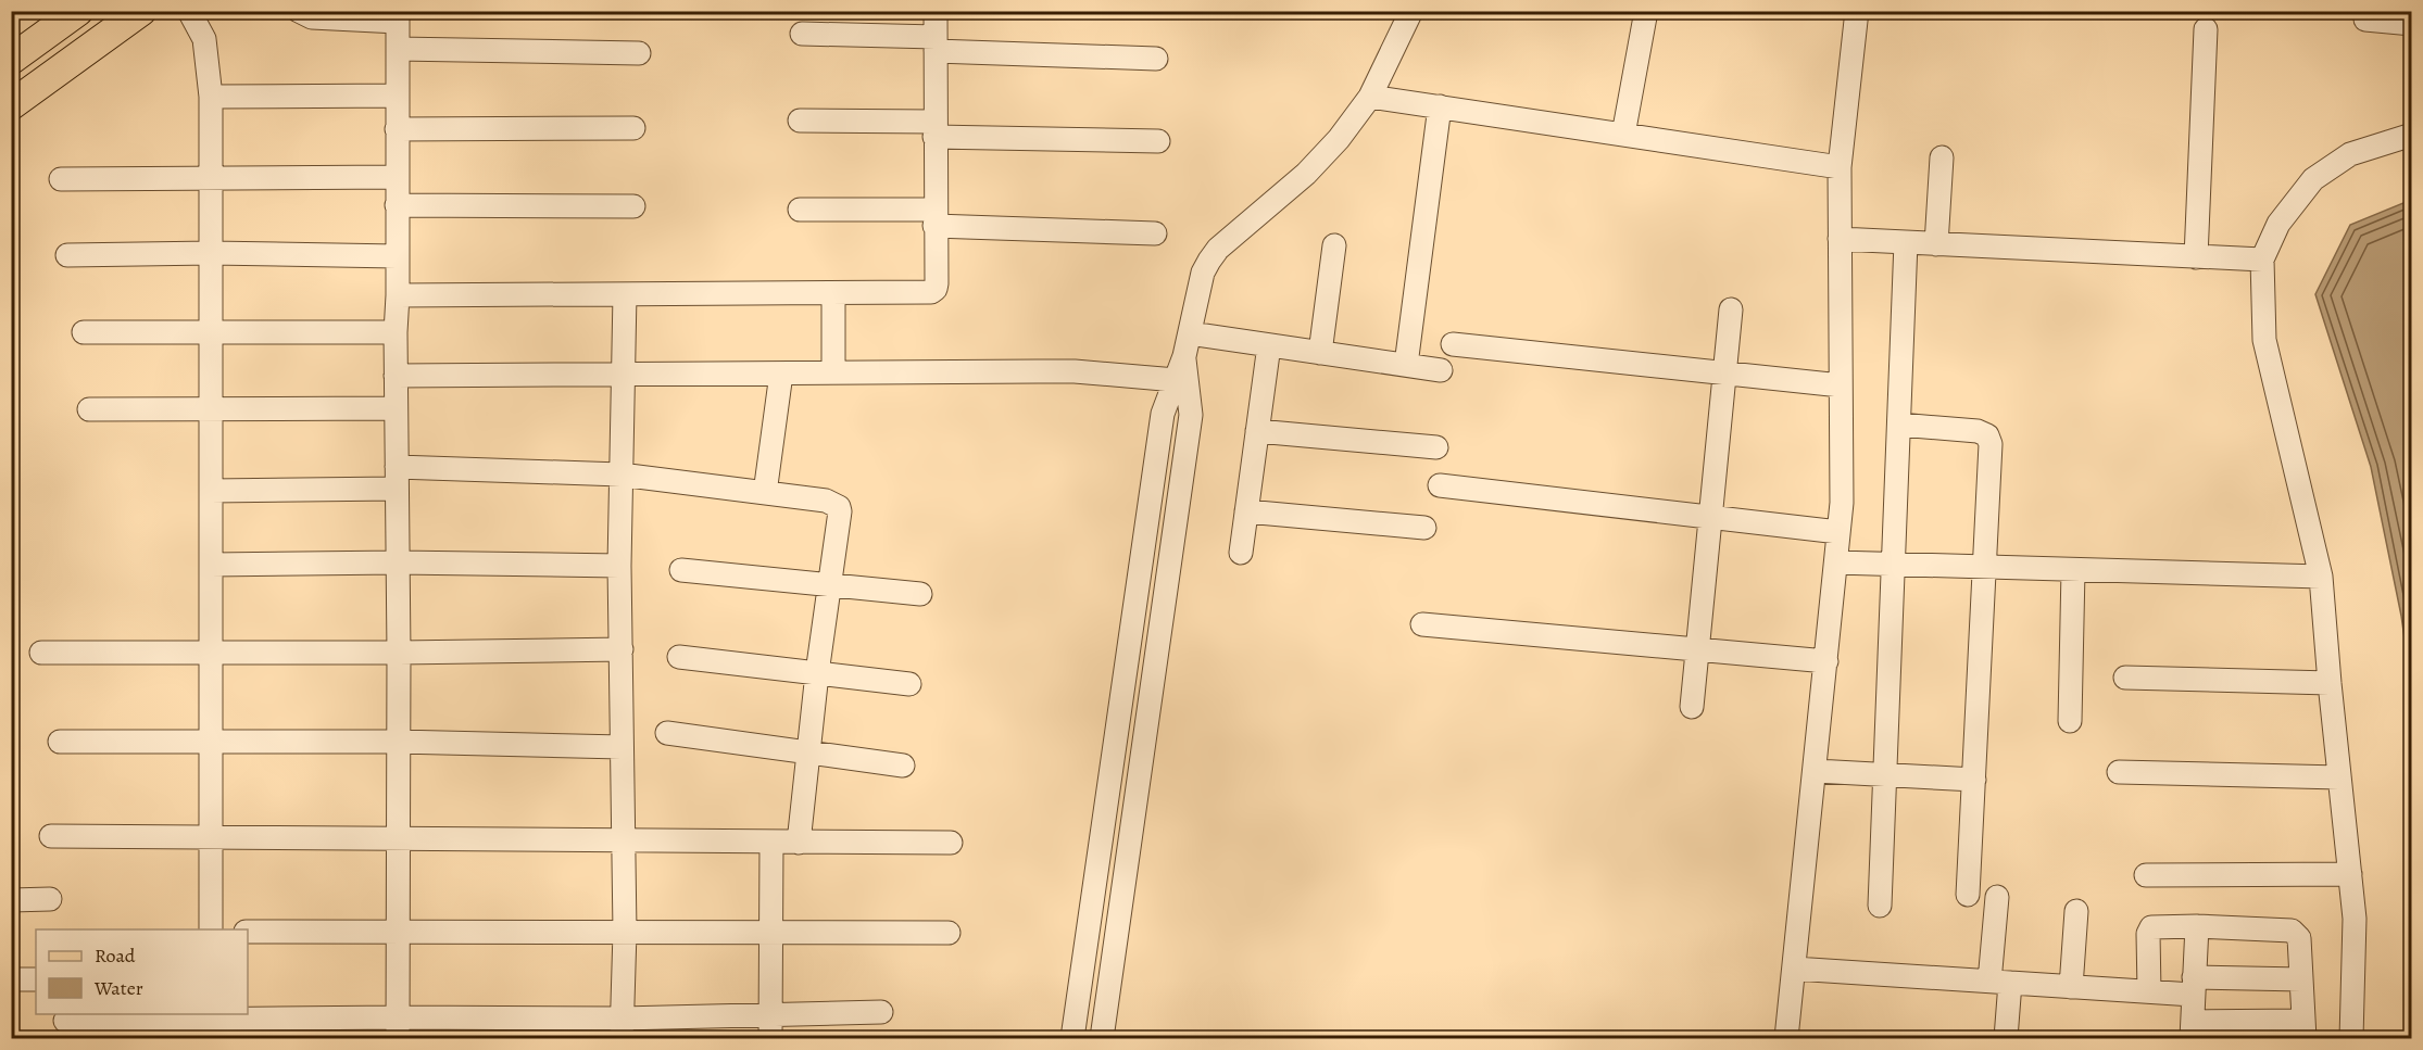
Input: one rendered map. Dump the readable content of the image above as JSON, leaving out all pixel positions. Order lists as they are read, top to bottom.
{
  "legend": ["Road", "Water"]
}
